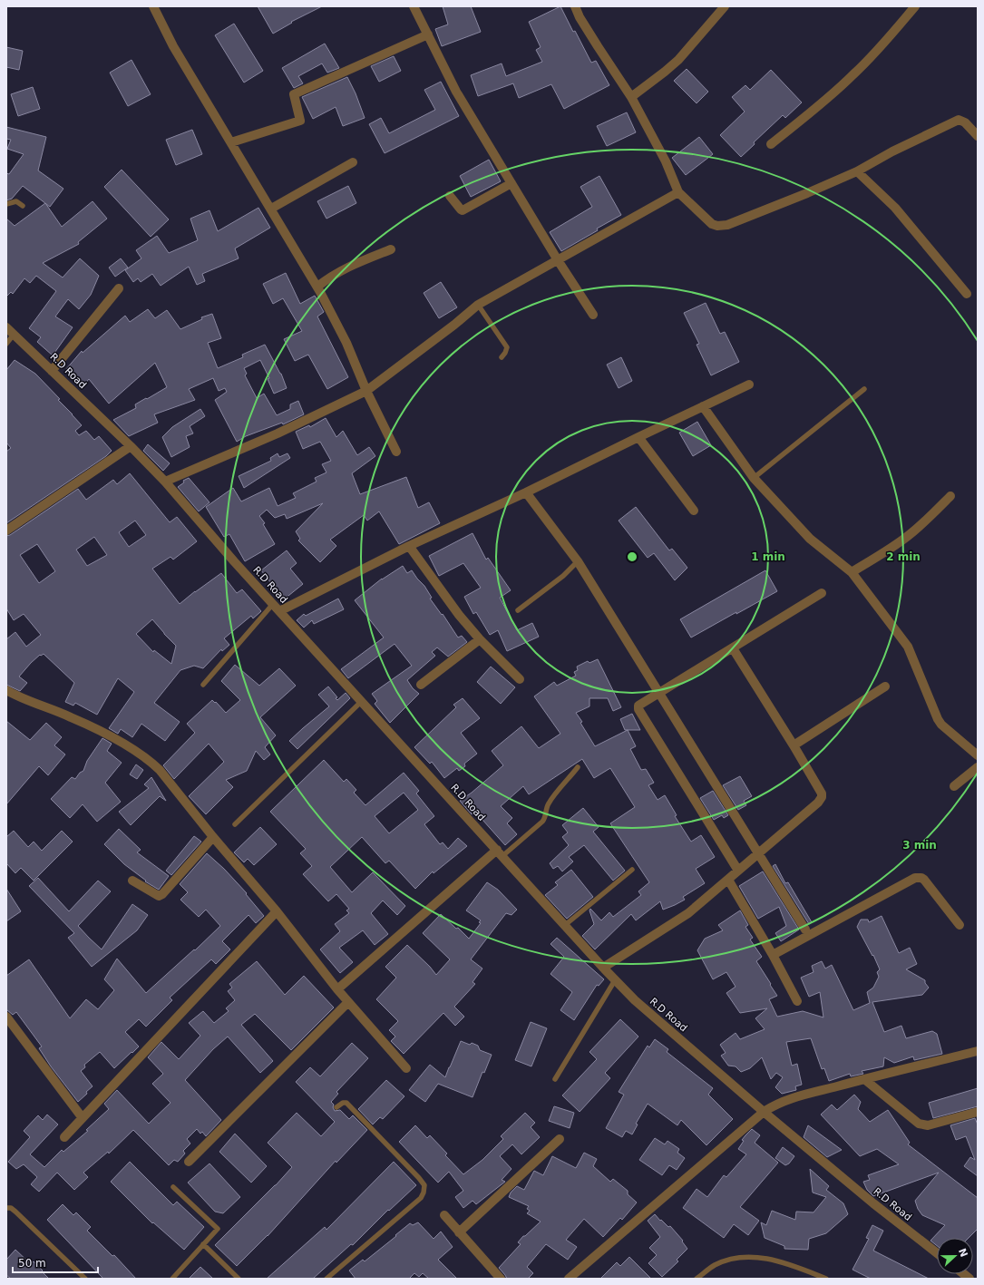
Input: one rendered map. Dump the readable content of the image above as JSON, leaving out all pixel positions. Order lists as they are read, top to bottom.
{
  "streets": {
    "street": ["R.D Road"]
  },
  "scale_bar": "50 m",
  "north": "right",
  "rings": ["1 min", "2 min", "3 min"]
}
